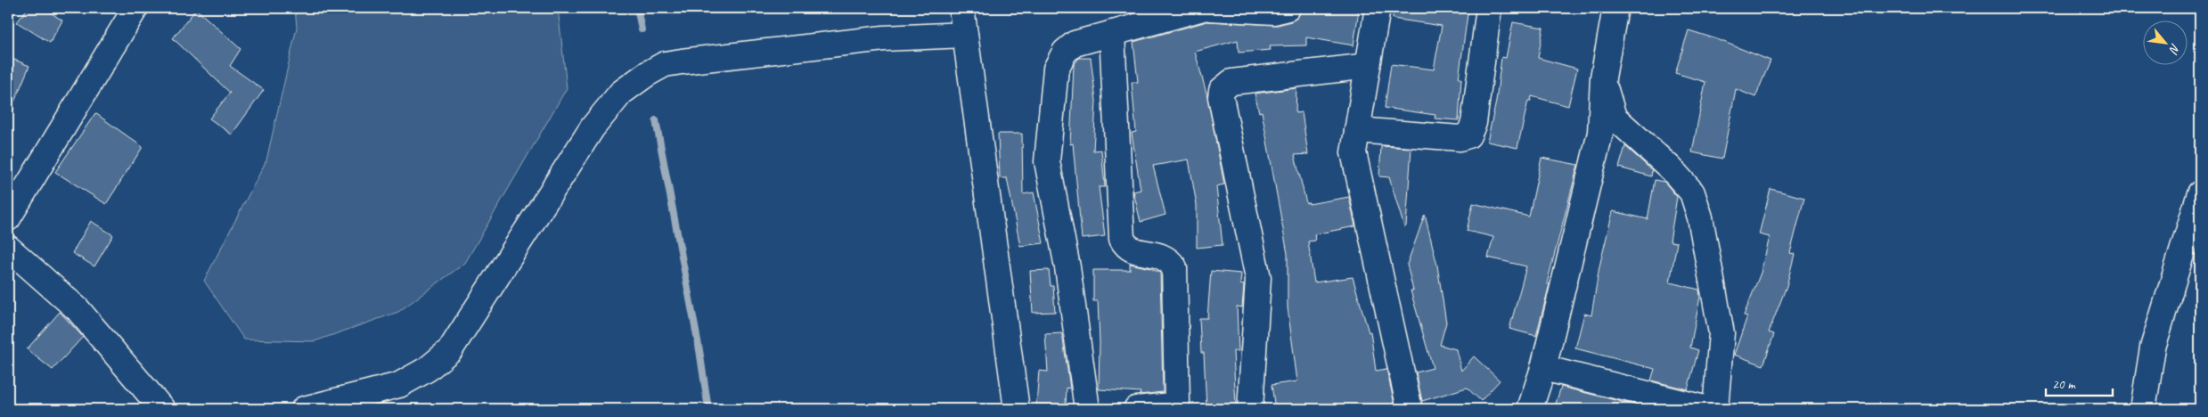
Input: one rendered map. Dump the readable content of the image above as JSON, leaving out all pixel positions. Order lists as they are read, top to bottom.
{
  "scale_bar": "20 m",
  "north": "bottom right"
}
